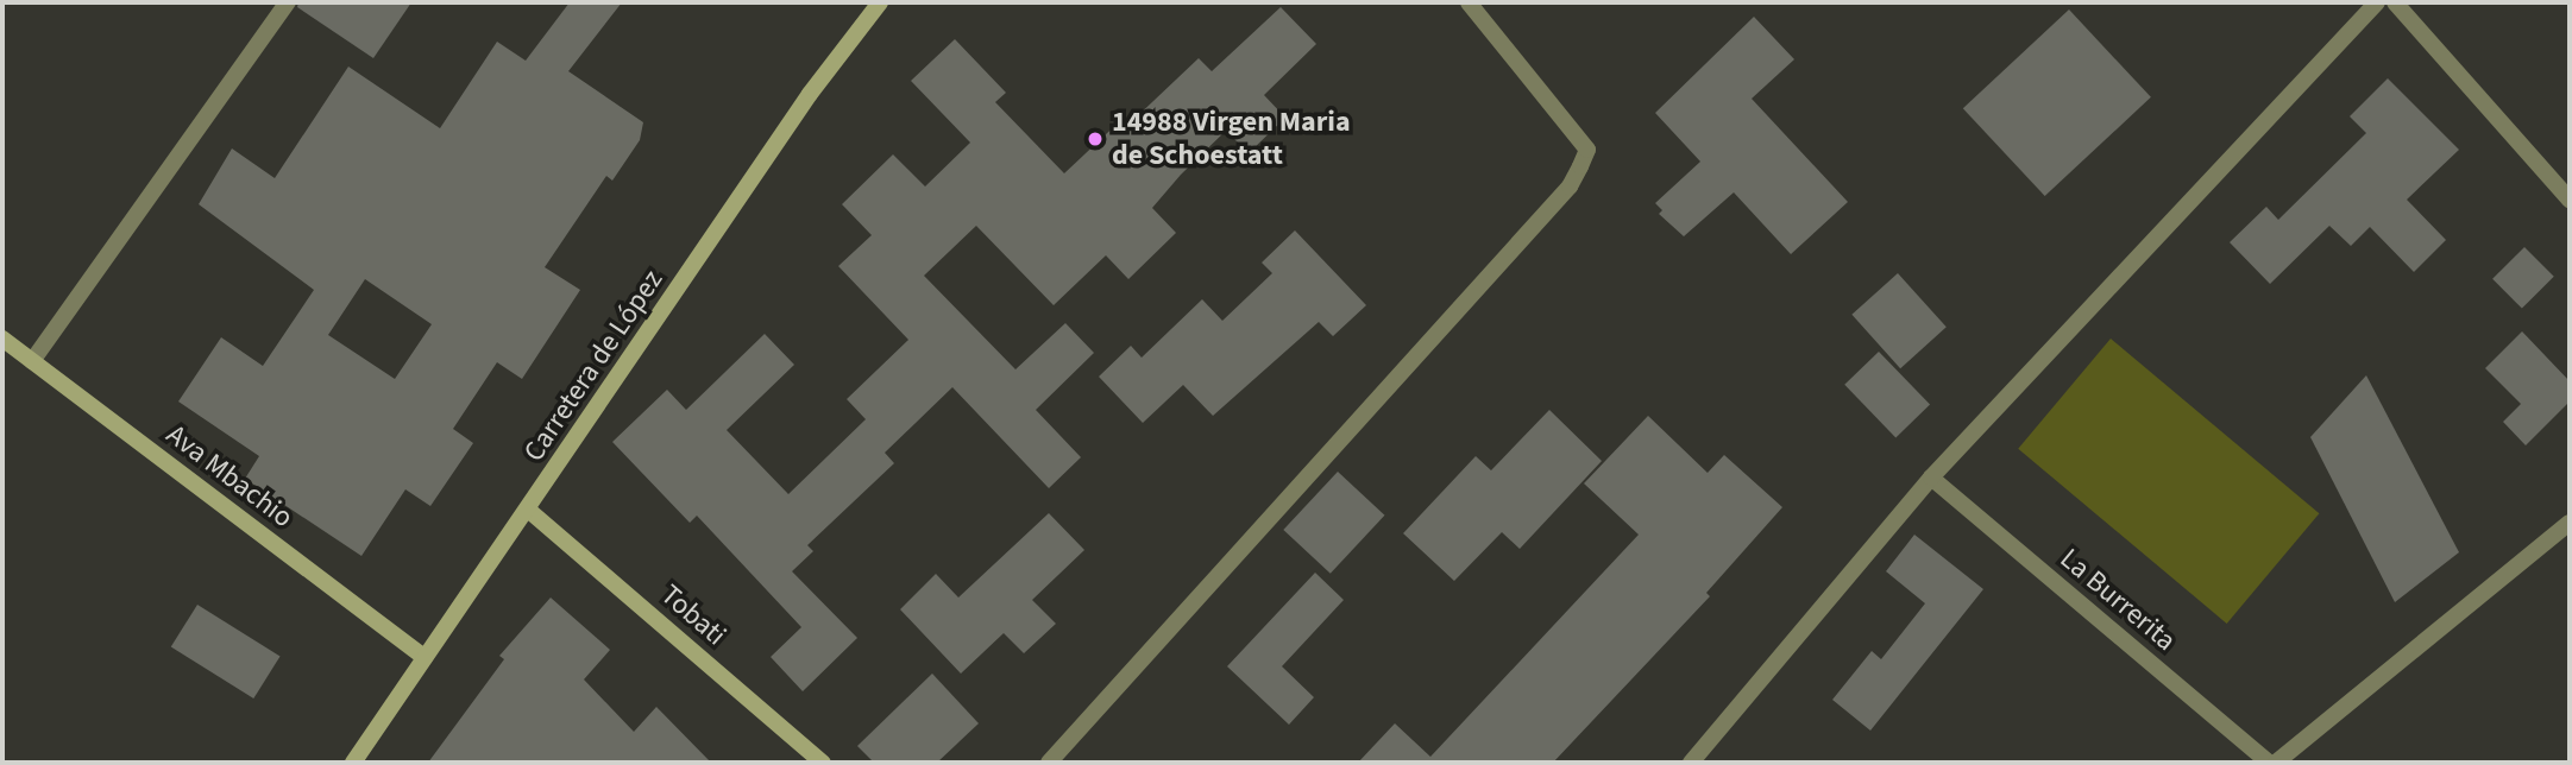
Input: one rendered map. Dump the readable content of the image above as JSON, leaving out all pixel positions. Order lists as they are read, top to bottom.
{
  "streets": {
    "main road": ["Carretera de López", "Ava Mbachio", "Tobati"],
    "street": ["La Burrerita"]
  },
  "crossings": [
    ["Carretera de López", "Ava Mbachio"],
    ["Carretera de López", "Tobati"]
  ],
  "places": ["14988 Virgen Maria de Schoestatt"]
}
